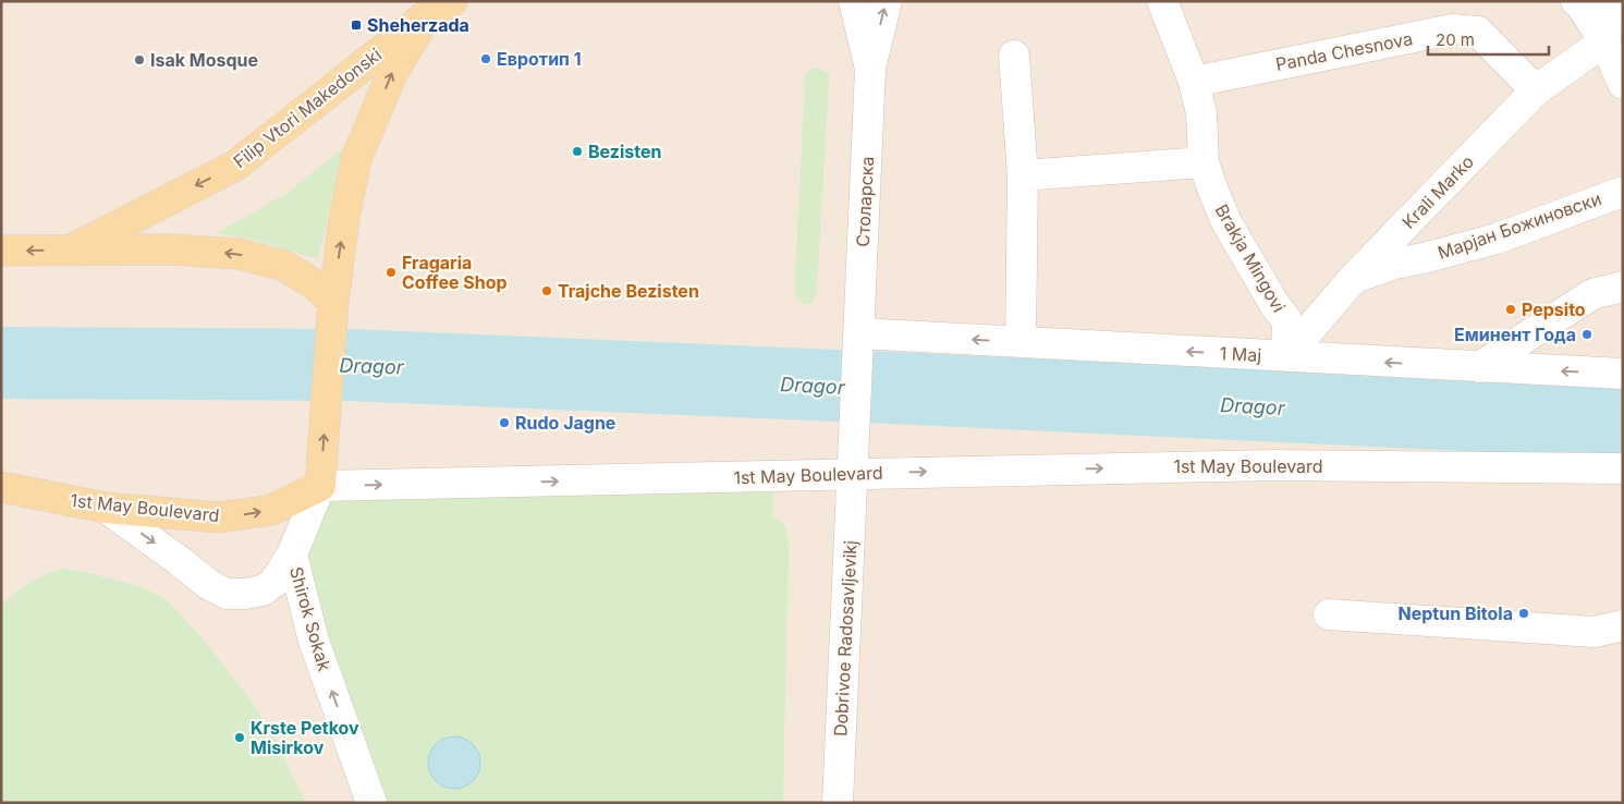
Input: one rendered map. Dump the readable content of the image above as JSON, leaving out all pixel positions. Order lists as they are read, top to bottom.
{
  "streets": {
    "main road": ["Filip Vtori Makedonski", "1st May Boulevard", "Shirok Sokak"],
    "street": [
      "Panda Chesnova",
      "Krali Marko",
      "Столарска",
      "Марјан Божиновски",
      "Brakja Mingovi",
      "1 Maj",
      "Dobrivoe Radosavljevikj"
    ]
  },
  "crossings": [
    ["Panda Chesnova", "Krali Marko"],
    ["Panda Chesnova", "Brakja Mingovi"],
    ["Filip Vtori Makedonski", "Shirok Sokak"],
    ["Krali Marko", "Марјан Божиновски"],
    ["Krali Marko", "Brakja Mingovi"],
    ["Krali Marko", "1 Maj"],
    ["Столарска", "1 Maj"],
    ["Столарска", "Dobrivoe Radosavljevikj"],
    ["Brakja Mingovi", "1 Maj"],
    ["1st May Boulevard", "Shirok Sokak"],
    ["1st May Boulevard", "Dobrivoe Radosavljevikj"]
  ],
  "one_way": ["Filip Vtori Makedonski", "1st May Boulevard", "Shirok Sokak"],
  "water": ["Dragor"],
  "places": {
    "transit": ["Sheherzada"],
    "other": [
      "Евротип 1",
      "Isak Mosque",
      "Bezisten",
      "Fragaria Coffee Shop",
      "Trajche Bezisten",
      "Pepsito",
      "Еминент Года",
      "Rudo Jagne",
      "Neptun Bitola",
      "Krste Petkov Misirkov"
    ]
  },
  "scale_bar": "20 m"
}
